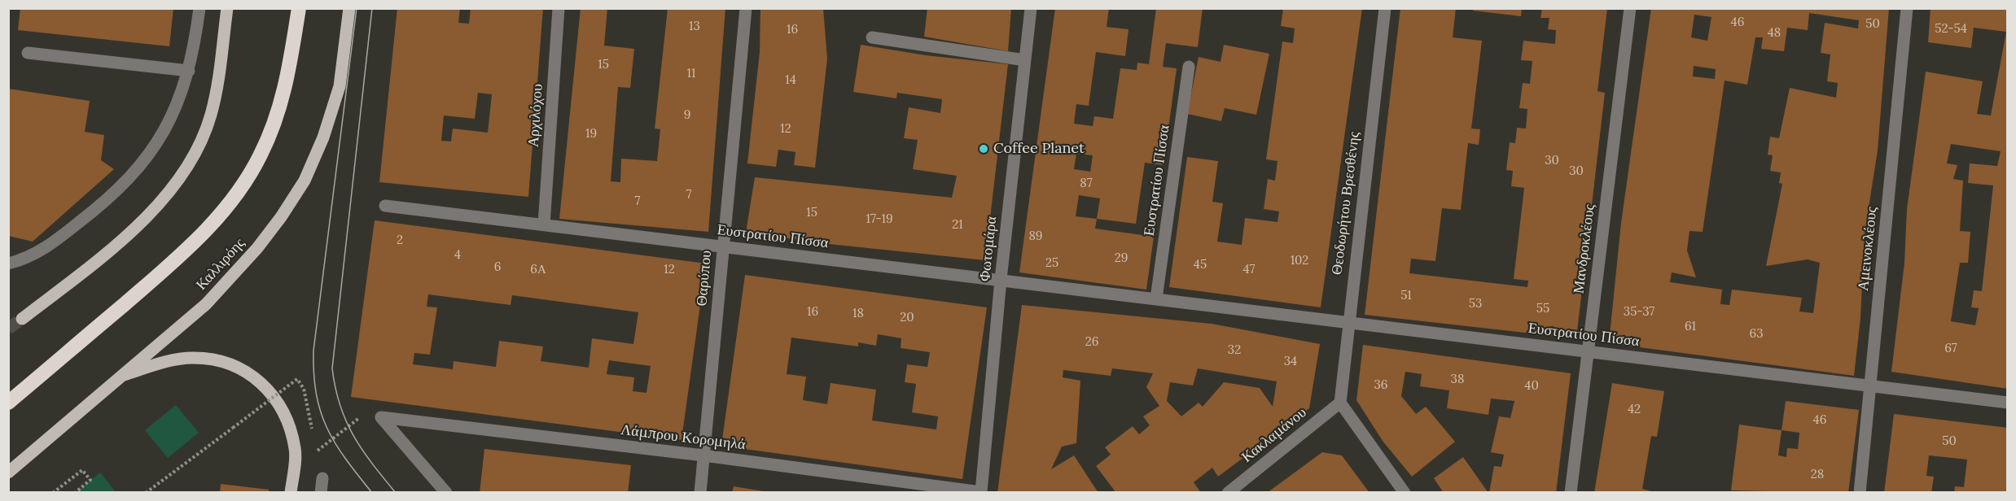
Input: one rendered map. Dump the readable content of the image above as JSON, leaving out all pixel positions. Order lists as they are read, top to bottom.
{
  "streets": {
    "main road": ["Καλλιρόης"],
    "street": [
      "Αρχιλόχου",
      "Ευστρατίου Πίσσα",
      "Θεοδωρήτου Βρεσθένης",
      "Φωτομάρα",
      "Μανδροκλέους",
      "Αμεινοκλέους",
      "Θαρύπου",
      "Κακλαμάνου",
      "Λάμπρου Κορομηλά"
    ]
  },
  "crossings": [
    ["Αρχιλόχου", "Ευστρατίου Πίσσα"],
    ["Ευστρατίου Πίσσα", "Θεοδωρήτου Βρεσθένης"],
    ["Ευστρατίου Πίσσα", "Φωτομάρα"],
    ["Ευστρατίου Πίσσα", "Μανδροκλέους"],
    ["Ευστρατίου Πίσσα", "Αμεινοκλέους"],
    ["Ευστρατίου Πίσσα", "Θαρύπου"],
    ["Θεοδωρήτου Βρεσθένης", "Κακλαμάνου"],
    ["Φωτομάρα", "Λάμπρου Κορομηλά"],
    ["Θαρύπου", "Λάμπρου Κορομηλά"]
  ],
  "places": ["Coffee Planet"],
  "house_numbers": [
    "46",
    "50",
    "13",
    "52-54",
    "16",
    "48",
    "15",
    "11",
    "14",
    "9",
    "12",
    "19",
    "30",
    "30",
    "87",
    "7",
    "7",
    "15",
    "17-19",
    "21",
    "89",
    "2",
    "4",
    "29",
    "102",
    "25",
    "45",
    "6",
    "6Α",
    "12",
    "47",
    "51",
    "53",
    "55",
    "16",
    "35-37",
    "18",
    "20",
    "61",
    "63",
    "26",
    "67",
    "32",
    "34",
    "38",
    "36",
    "40",
    "42",
    "46",
    "50",
    "28"
  ]
}
